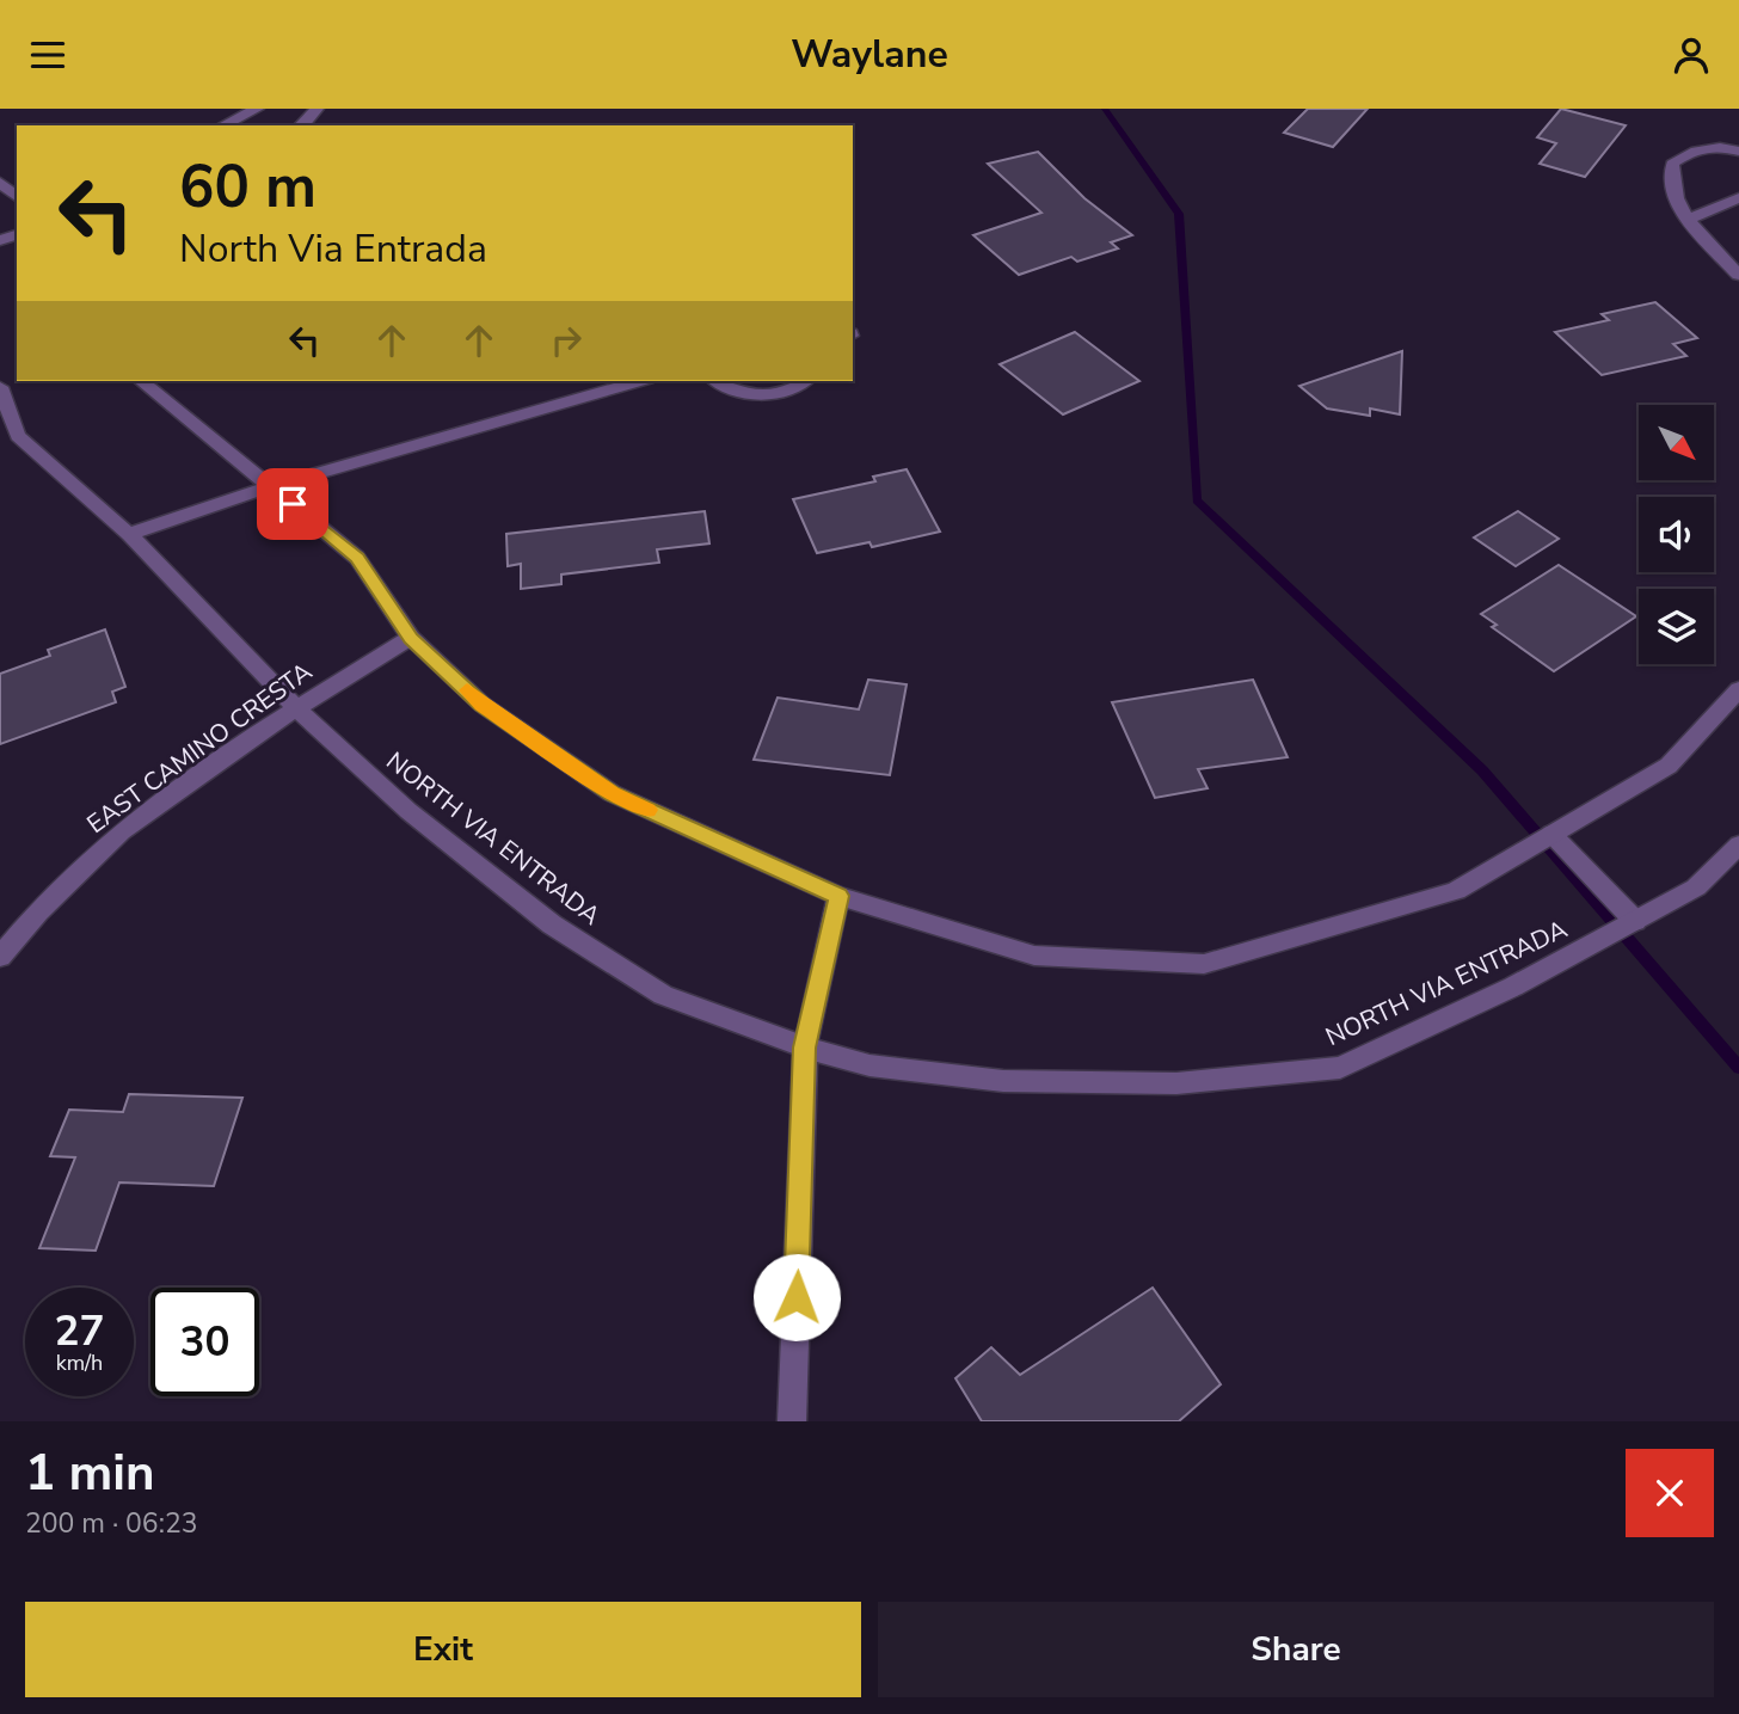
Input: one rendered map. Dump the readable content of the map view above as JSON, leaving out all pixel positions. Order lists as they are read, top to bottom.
{
  "streets": {
    "street": ["EAST CAMINO CRESTA", "NORTH VIA ENTRADA"]
  },
  "crossings": [
    ["EAST CAMINO CRESTA", "NORTH VIA ENTRADA"]
  ],
  "north": "bottom right",
  "page": {
    "header": "Waylane",
    "turn": ["60 m", "North Via Entrada"],
    "speed": "27 km/h",
    "limit": "30",
    "heading": ["1 min", "200 m · 06:23"],
    "buttons": ["Exit", "Share"]
  }
}
